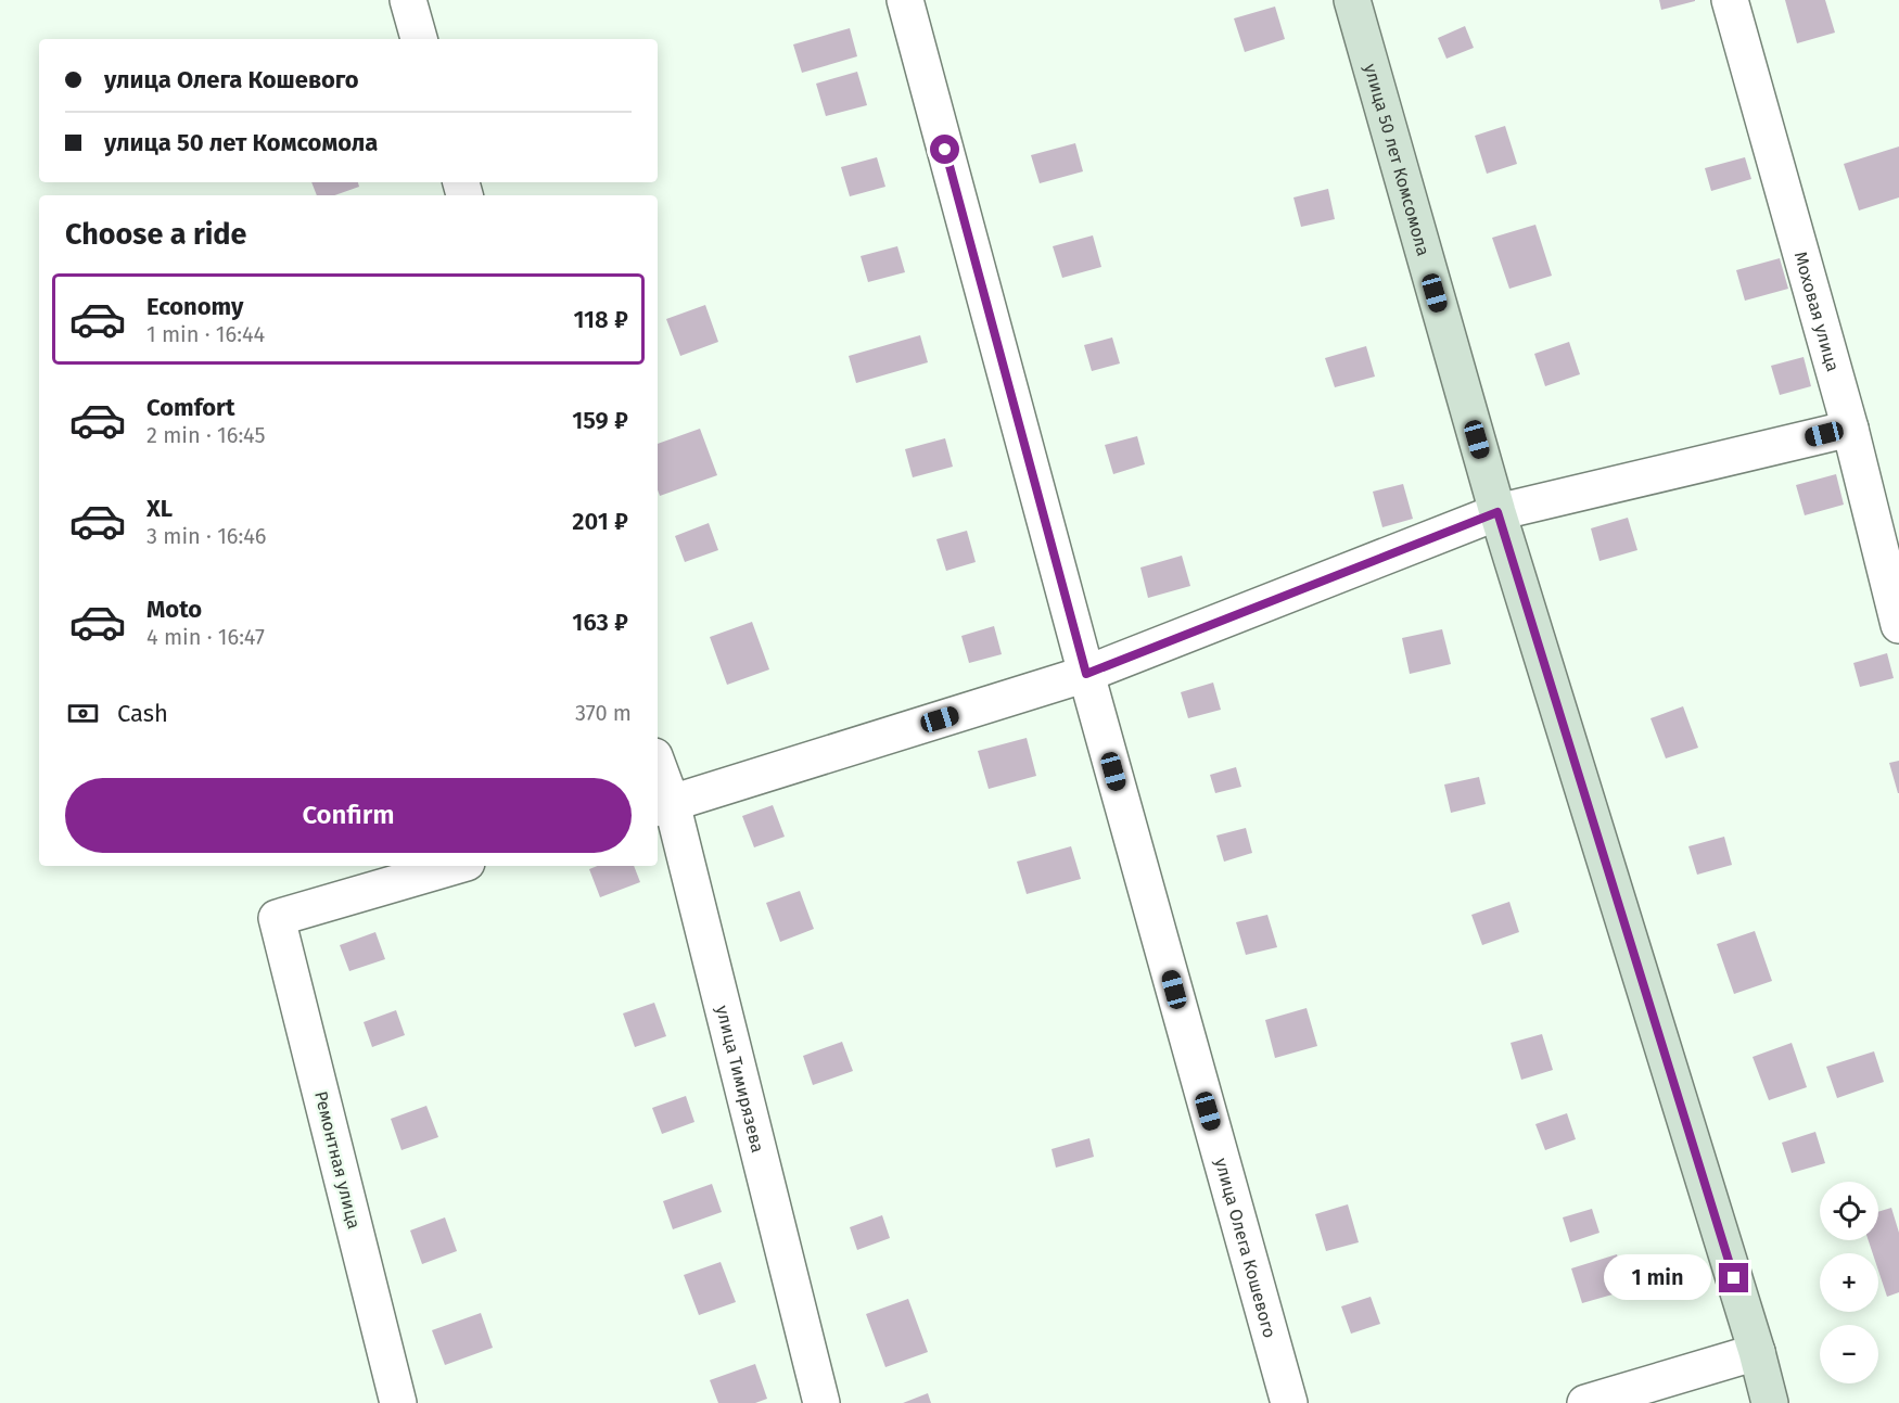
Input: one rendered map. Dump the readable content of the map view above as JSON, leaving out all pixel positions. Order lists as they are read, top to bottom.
{
  "streets": {
    "street": [
      "улица 50 лет Комсомола",
      "Моховая улица",
      "улица Тимирязева",
      "Ремонтная улица",
      "улица Олега Кошевого"
    ]
  },
  "page": {
    "banner": ["улица Олега Кошевого", "улица 50 лет Комсомола"],
    "heading": "Choose a ride",
    "list": [
      {
        "name": "Economy",
        "note": "1 min · 16:44",
        "value": "118 ₽"
      },
      {
        "name": "Comfort",
        "note": "2 min · 16:45",
        "value": "159 ₽"
      },
      {
        "name": "XL",
        "note": "3 min · 16:46",
        "value": "201 ₽"
      },
      {
        "name": "Moto",
        "note": "4 min · 16:47",
        "value": "163 ₽"
      }
    ],
    "pay": ["Cash", "370 m"],
    "buttons": "Confirm",
    "map_buttons": ["+", "−"],
    "bubble": "1 min"
  }
}
